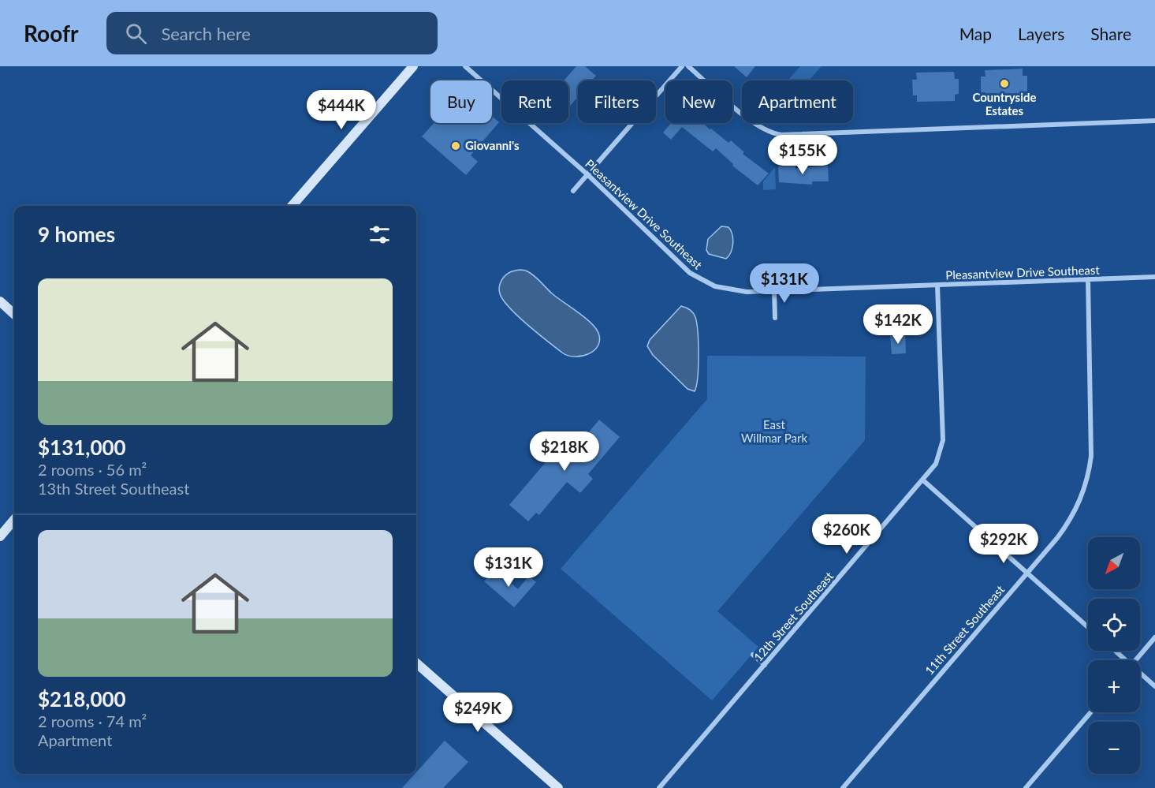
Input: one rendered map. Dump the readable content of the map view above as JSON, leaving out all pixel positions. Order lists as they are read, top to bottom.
{
  "streets": {
    "street": ["Pleasantview Drive Southeast", "12th Street Southeast", "11th Street Southeast"]
  },
  "crossings": [
    ["Pleasantview Drive Southeast", "12th Street Southeast"],
    ["Pleasantview Drive Southeast", "11th Street Southeast"]
  ],
  "parks": ["East Willmar Park"],
  "places": ["Countryside Estates", "Giovanni's"],
  "north": "bottom left",
  "page": {
    "header": "Roofr",
    "search": "Search here",
    "nav": ["Map", "Layers", "Share"],
    "chip": [
      "Buy",
      "Rent",
      "Filters",
      "New",
      "Apartment"
    ],
    "price": [
      "$444K",
      "$155K",
      "$131K",
      "$142K",
      "$218K",
      "$260K",
      "$292K",
      "$131K",
      "$249K"
    ],
    "heading": "9 homes",
    "list": [
      {
        "name": "$131,000",
        "note": "2 rooms · 56 m² · 13th Street Southeast"
      },
      {
        "name": "$218,000",
        "note": "2 rooms · 74 m² · Apartment"
      }
    ],
    "map_buttons": ["+", "−"]
  }
}
